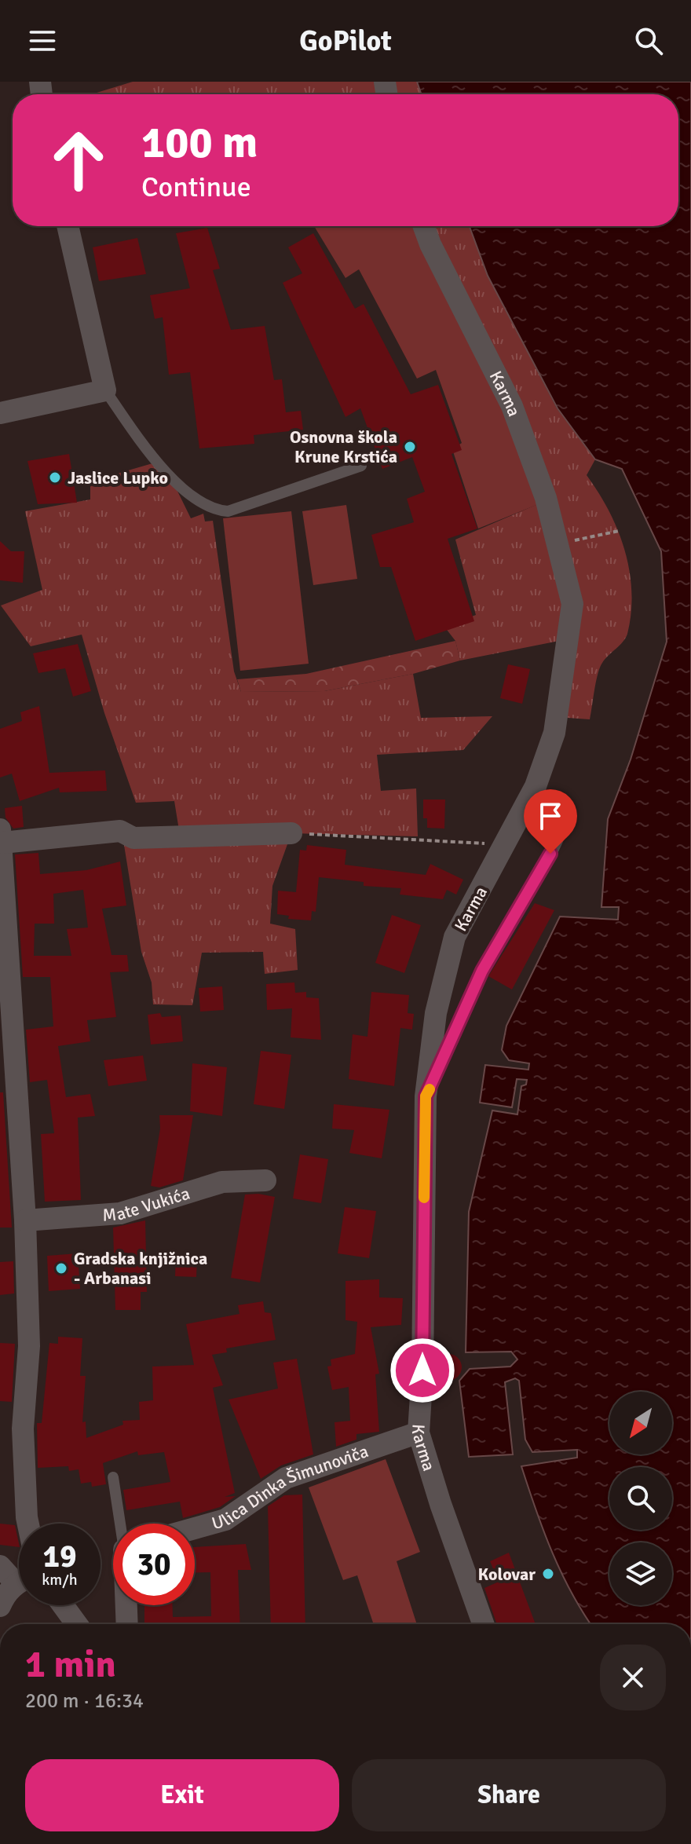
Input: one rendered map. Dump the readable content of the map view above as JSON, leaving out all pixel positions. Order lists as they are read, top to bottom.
{
  "streets": {
    "street": ["Karma", "Mate Vukića", "Ulica Dinka Šimunoviča"]
  },
  "crossings": [
    ["Karma", "Ulica Dinka Šimunoviča"]
  ],
  "places": [
    "Osnovna škola Krune Krstića",
    "Jaslice Lupko",
    "Gradska knjižnica - Arbanasi",
    "Kolovar"
  ],
  "north": "bottom left",
  "page": {
    "header": "GoPilot",
    "turn": ["100 m", "Continue"],
    "speed": "19 km/h",
    "limit": "30",
    "heading": ["1 min", "200 m · 16:34"],
    "buttons": ["Exit", "Share"]
  }
}
